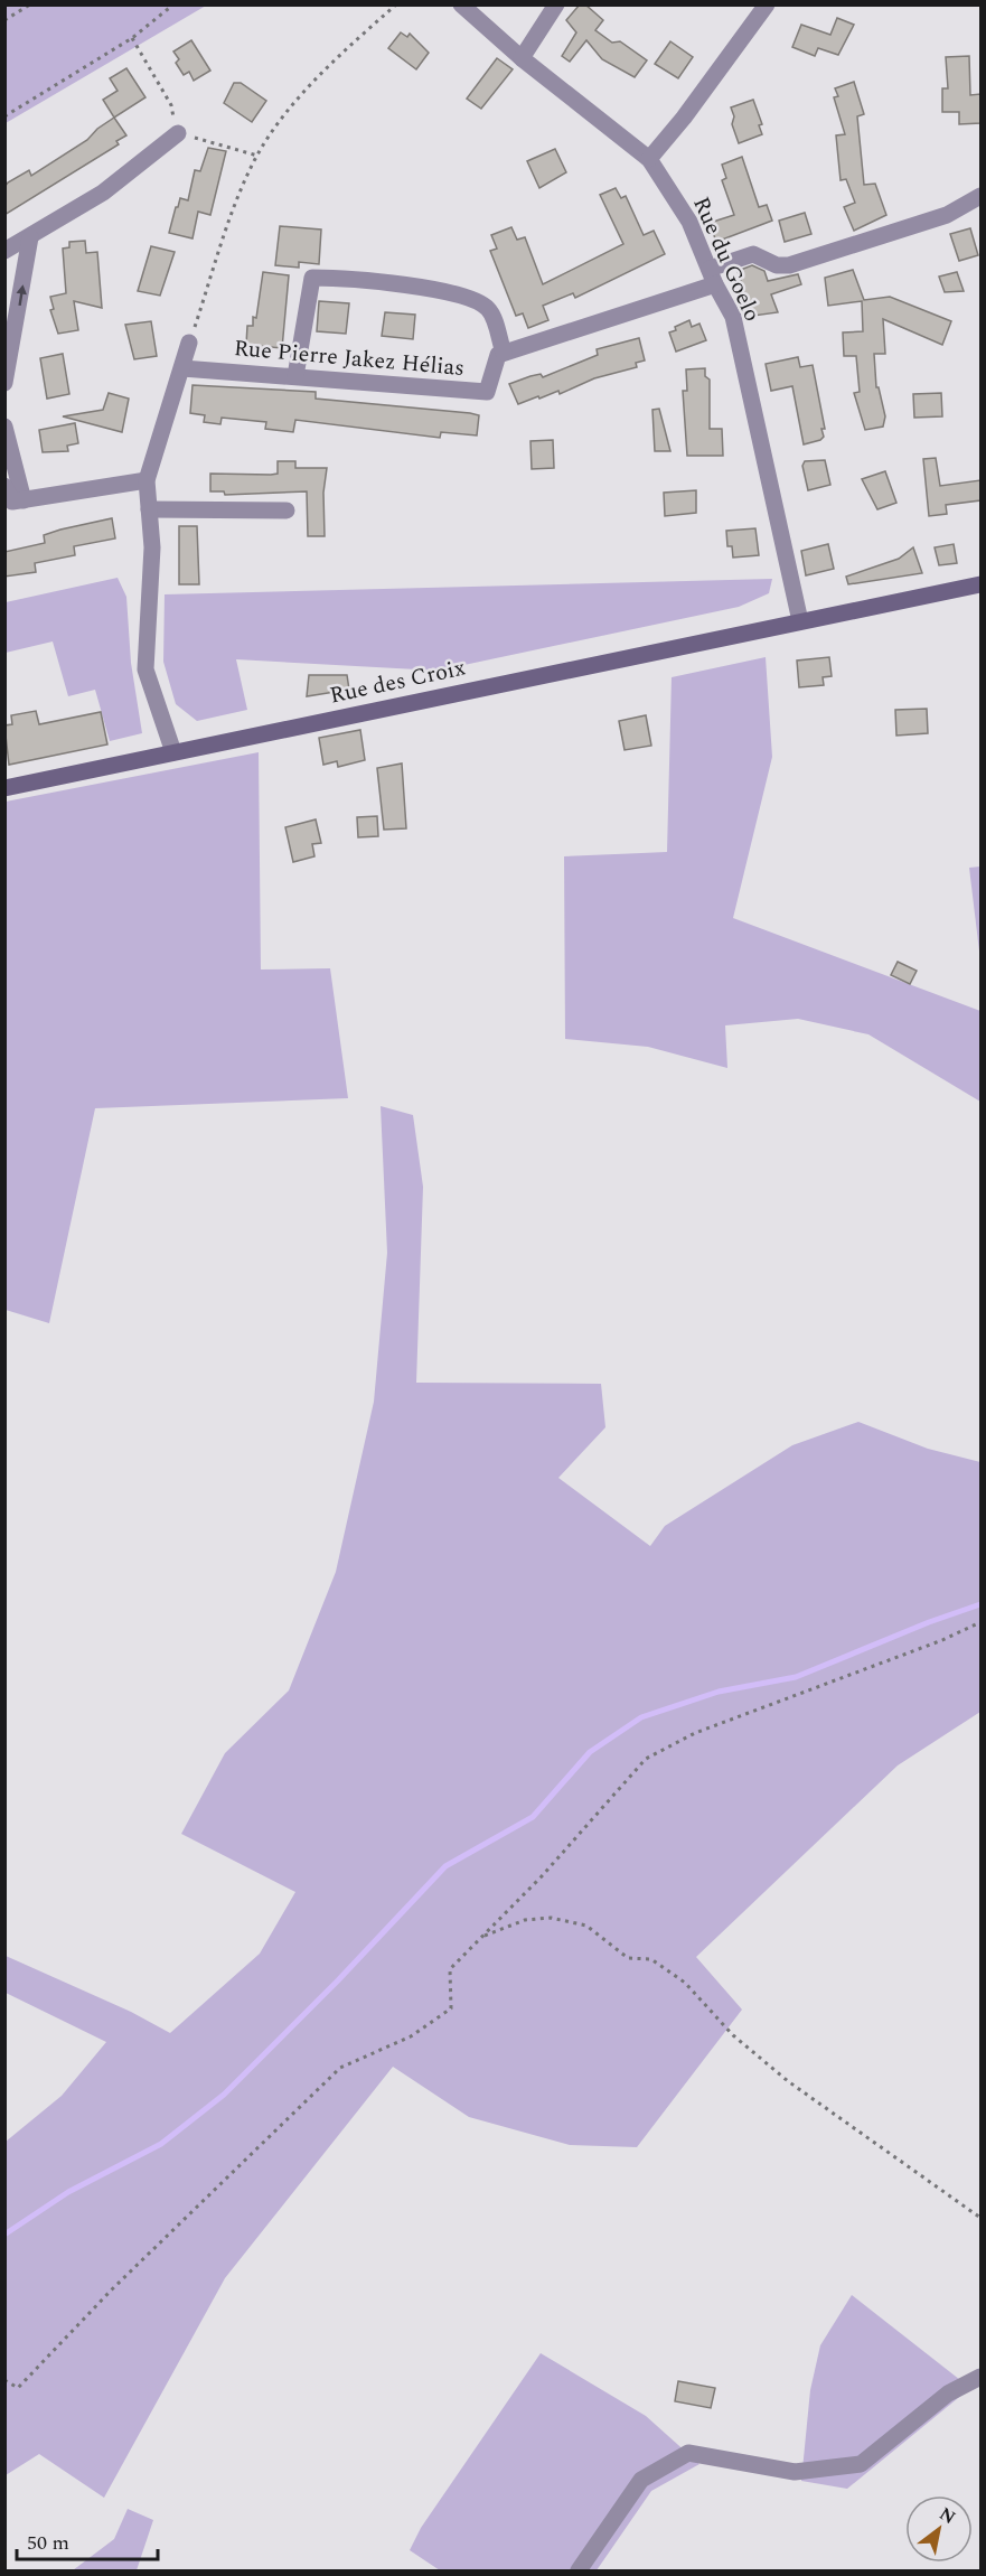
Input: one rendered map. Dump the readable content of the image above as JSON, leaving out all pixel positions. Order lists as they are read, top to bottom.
{
  "streets": {
    "main road": ["Rue des Croix"],
    "street": ["Rue du Goelo", "Rue Pierre Jakez Hélias"]
  },
  "crossings": [
    ["Rue du Goelo", "Rue des Croix"]
  ],
  "scale_bar": "50 m",
  "north": "top right"
}
